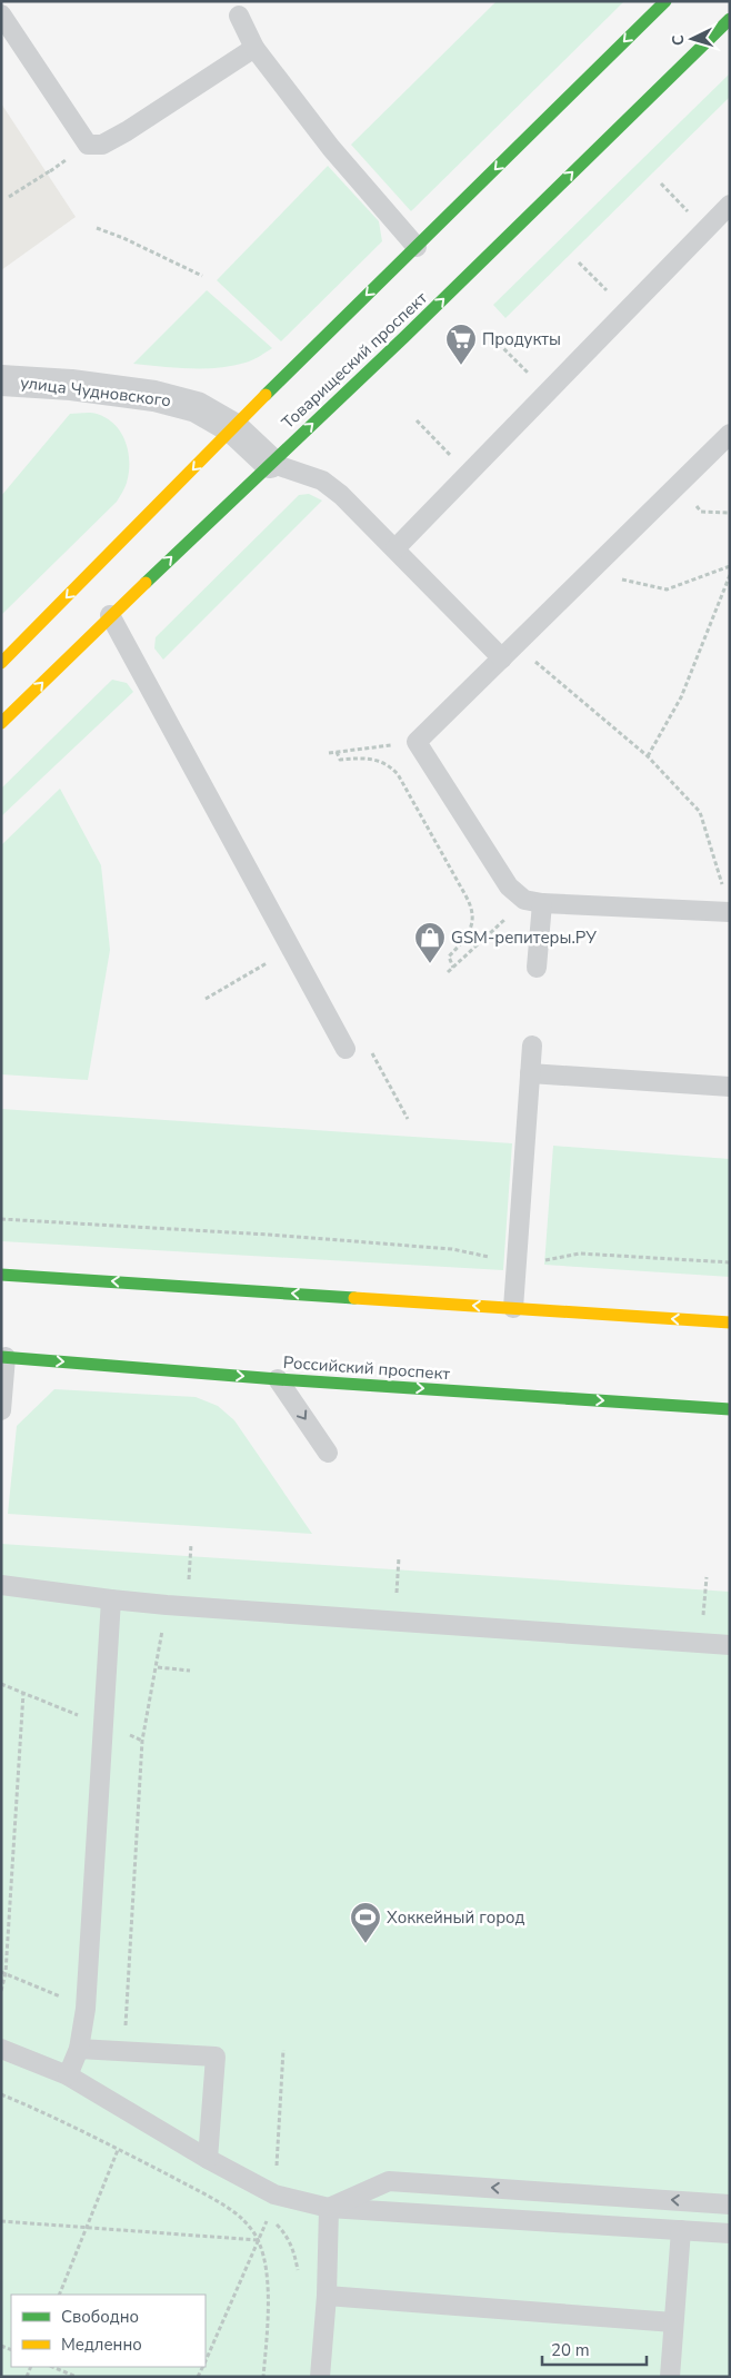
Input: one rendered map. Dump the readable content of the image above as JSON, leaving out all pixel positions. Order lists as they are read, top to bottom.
{
  "streets": {
    "street": ["Товарищеский проспект", "улица Чудновского", "Российский проспект"]
  },
  "crossings": [
    ["Товарищеский проспект", "улица Чудновского"]
  ],
  "places": {
    "supermarket": ["Продукты"],
    "shop": ["GSM-репитеры.РУ"],
    "sports": ["Хоккейный город"]
  },
  "legend": ["Свободно", "Медленно"],
  "scale_bar": "20 m",
  "north": "left"
}
